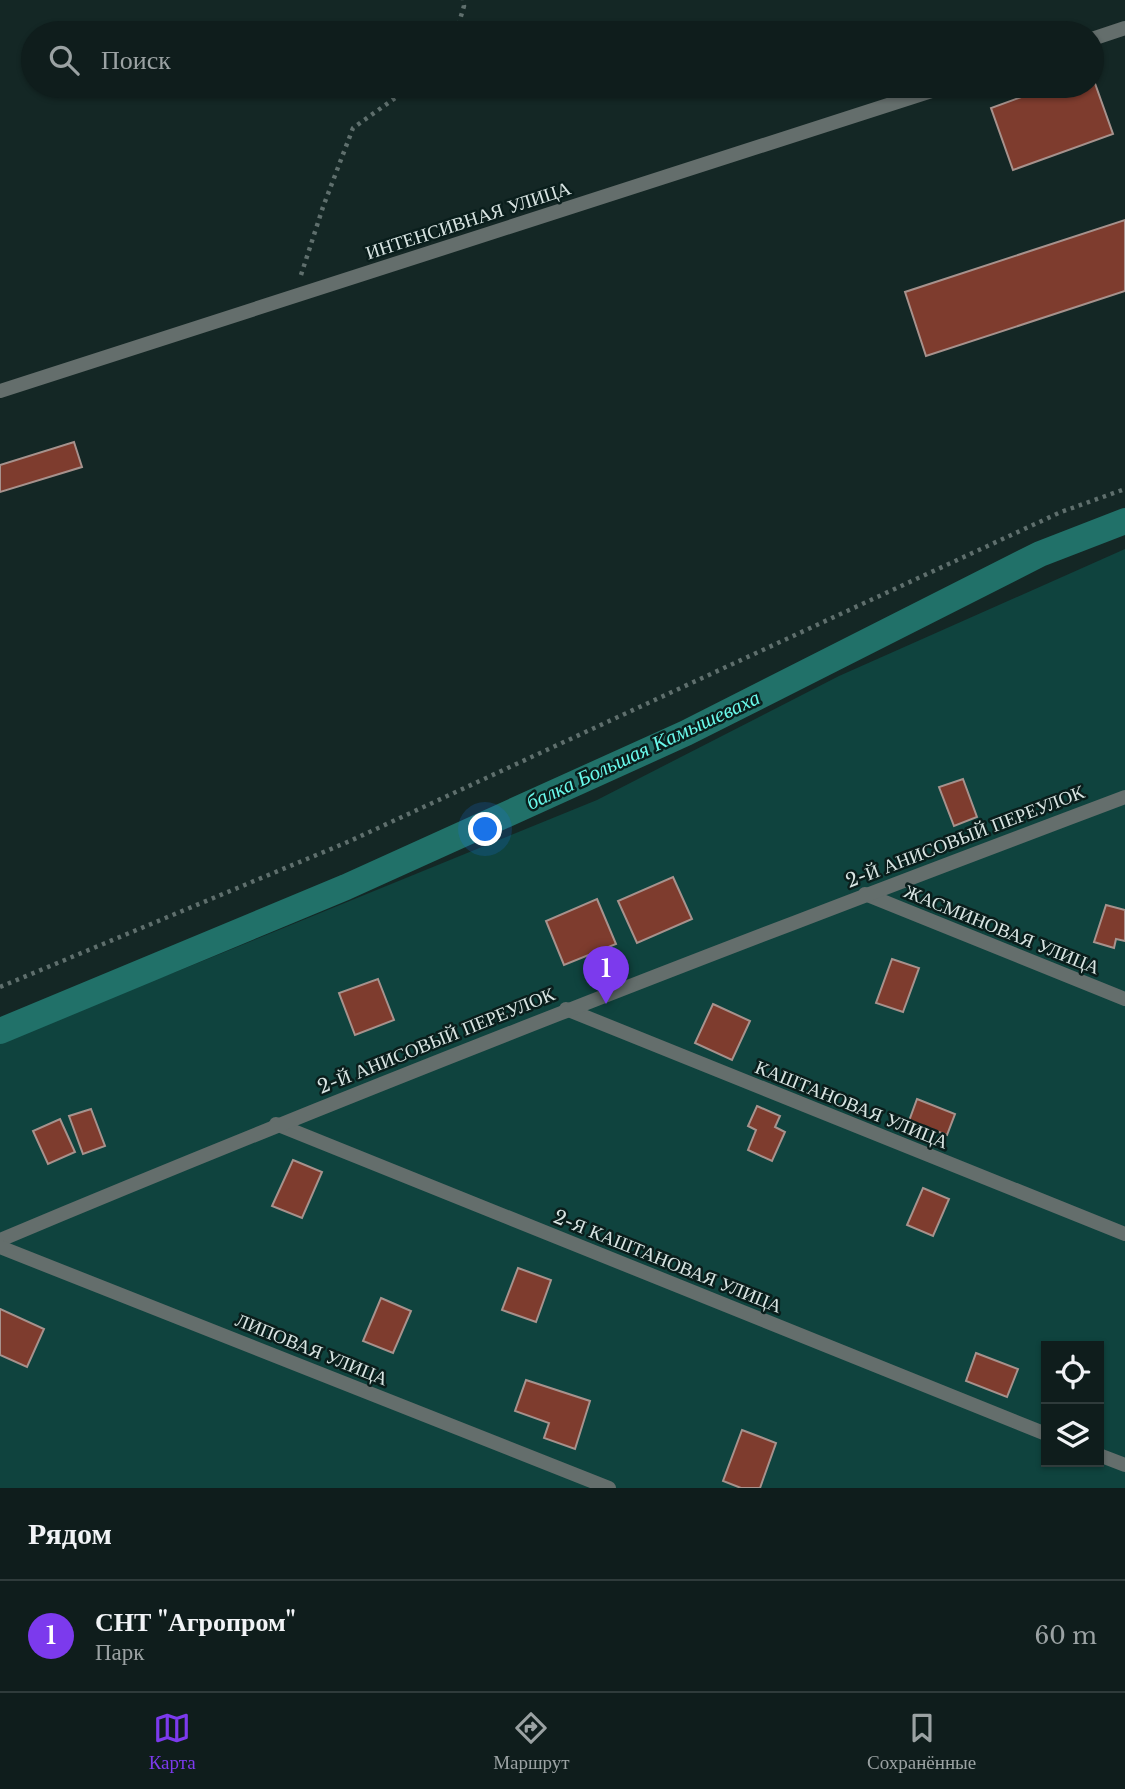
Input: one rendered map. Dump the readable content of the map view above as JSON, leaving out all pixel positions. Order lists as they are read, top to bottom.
{
  "streets": {
    "lane": [
      "ИНТЕНСИВНАЯ УЛИЦА",
      "2-Й АНИСОВЫЙ ПЕРЕУЛОК",
      "ЖАСМИНОВАЯ УЛИЦА",
      "КАШТАНОВАЯ УЛИЦА",
      "2-Я КАШТАНОВАЯ УЛИЦА",
      "ЛИПОВАЯ УЛИЦА"
    ]
  },
  "crossings": [
    ["2-Й АНИСОВЫЙ ПЕРЕУЛОК", "ЖАСМИНОВАЯ УЛИЦА"],
    ["2-Й АНИСОВЫЙ ПЕРЕУЛОК", "КАШТАНОВАЯ УЛИЦА"],
    ["2-Й АНИСОВЫЙ ПЕРЕУЛОК", "2-Я КАШТАНОВАЯ УЛИЦА"]
  ],
  "water": ["балка Большая Камышеваха"],
  "page": {
    "search": "Поиск",
    "pins": "1",
    "heading": "Рядом",
    "list": [
      {
        "mark": "1",
        "name": "СНТ \"Агропром\"",
        "note": "Парк",
        "value": "60 m"
      }
    ],
    "nav": ["Карта", "Маршрут", "Сохранённые"]
  }
}
